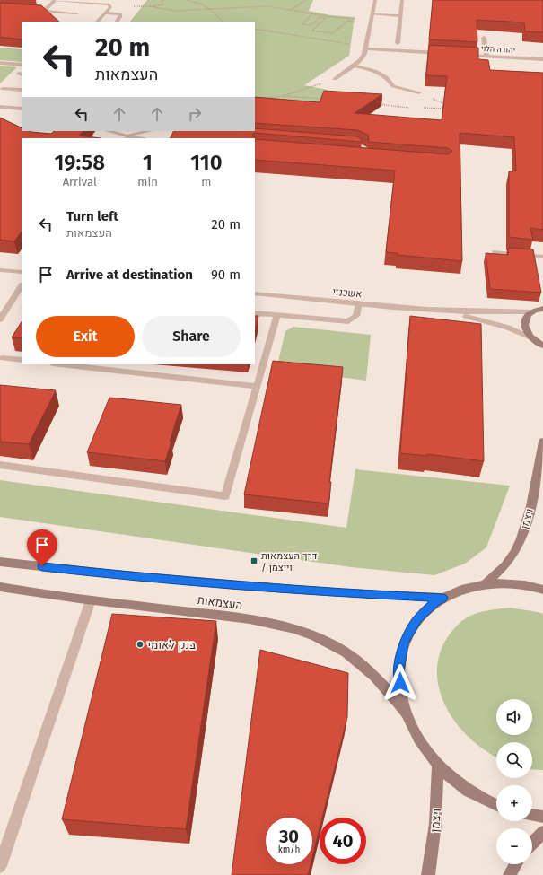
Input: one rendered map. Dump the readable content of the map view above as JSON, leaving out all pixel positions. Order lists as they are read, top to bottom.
{
  "streets": {
    "street": [
      "יהודה הלוי",
      "אשכנזי",
      "ויצמן",
      "העצמאות"
    ]
  },
  "places": {
    "transit": ["דרך העצמאות / וייצמן"],
    "other": ["בנק לאומי"]
  },
  "page": {
    "turn": ["20 m", "העצמאות"],
    "eta": [
      "19:58",
      "Arrival",
      "1",
      "min",
      "110",
      "m"
    ],
    "list": [
      {
        "name": "Turn left",
        "note": "העצמאות",
        "value": "20 m"
      },
      {
        "name": "Arrive at destination",
        "value": "90 m"
      }
    ],
    "buttons": ["Exit", "Share"],
    "map_buttons": ["+", "−"],
    "speed": "30 km/h",
    "limit": "40"
  }
}
